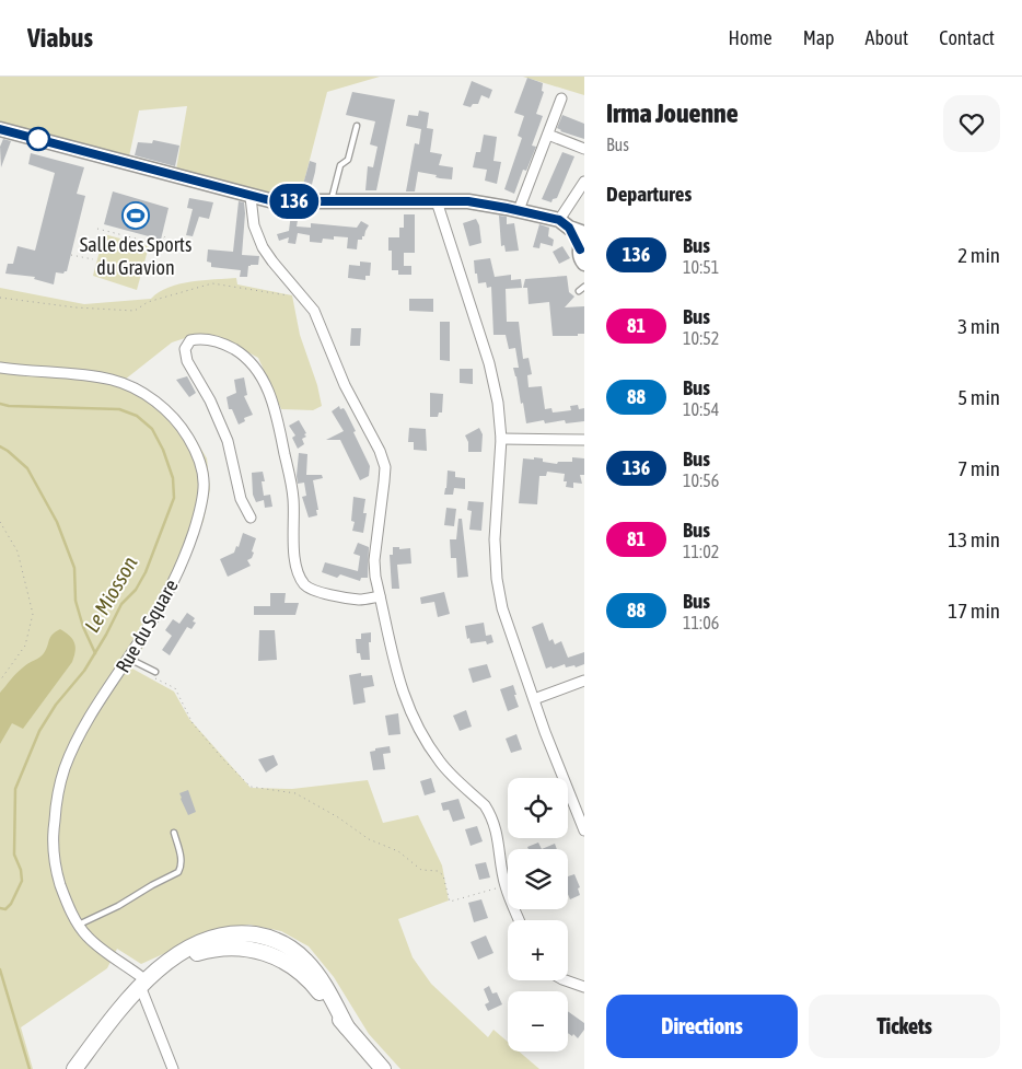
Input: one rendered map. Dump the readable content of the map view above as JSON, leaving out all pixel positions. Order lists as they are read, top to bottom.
{
  "streets": {
    "street": ["Rue du Square"]
  },
  "water": ["Le Miosson"],
  "places": {
    "sports": ["Salle des Sports du Gravion"]
  },
  "lines": ["bus line 136"],
  "page": {
    "header": "Viabus",
    "nav": [
      "Home",
      "Map",
      "About",
      "Contact"
    ],
    "on_map": "136",
    "heading": [
      ["Irma Jouenne", "Bus"],
      "Departures"
    ],
    "list": [
      {
        "mark": "136",
        "name": "Bus",
        "note": "10:51",
        "value": "2 min"
      },
      {
        "mark": "81",
        "name": "Bus",
        "note": "10:52",
        "value": "3 min"
      },
      {
        "mark": "88",
        "name": "Bus",
        "note": "10:54",
        "value": "5 min"
      },
      {
        "mark": "136",
        "name": "Bus",
        "note": "10:56",
        "value": "7 min"
      },
      {
        "mark": "81",
        "name": "Bus",
        "note": "11:02",
        "value": "13 min"
      },
      {
        "mark": "88",
        "name": "Bus",
        "note": "11:06",
        "value": "17 min"
      }
    ],
    "map_buttons": ["+", "−"],
    "buttons": ["Directions", "Tickets"]
  }
}
